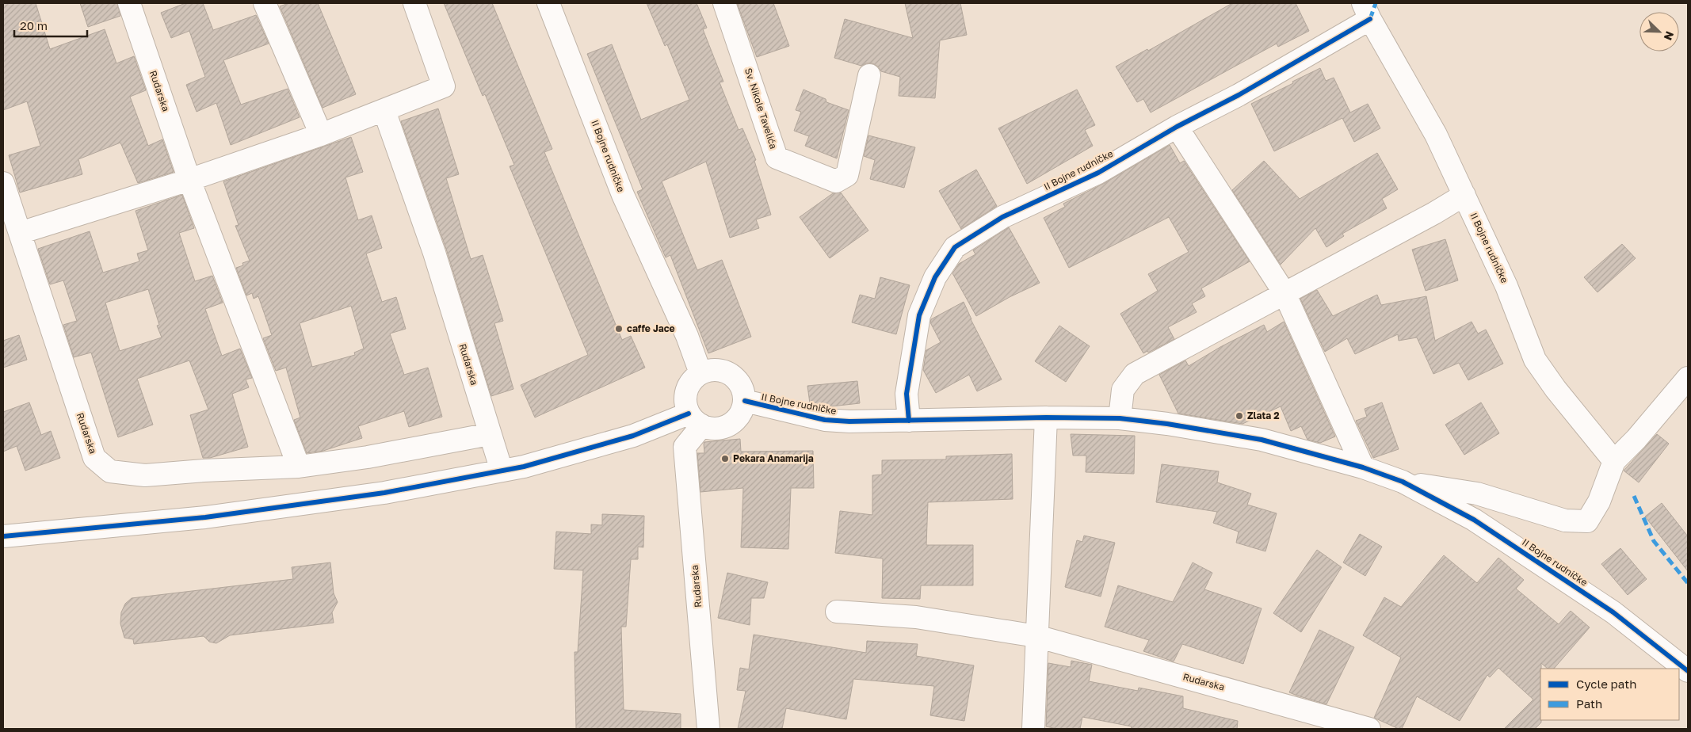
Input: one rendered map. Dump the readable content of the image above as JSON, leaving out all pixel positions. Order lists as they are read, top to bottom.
{
  "streets": {
    "street": ["Rudarska", "Sv. Nikole Tavelića", "II Bojne rudničke"]
  },
  "crossings": [
    ["Rudarska", "II Bojne rudničke"]
  ],
  "places": ["caffe Jace", "Zlata 2", "Pekara Anamarija"],
  "legend": ["Cycle path", "Path"],
  "scale_bar": "20 m",
  "north": "bottom right"
}
